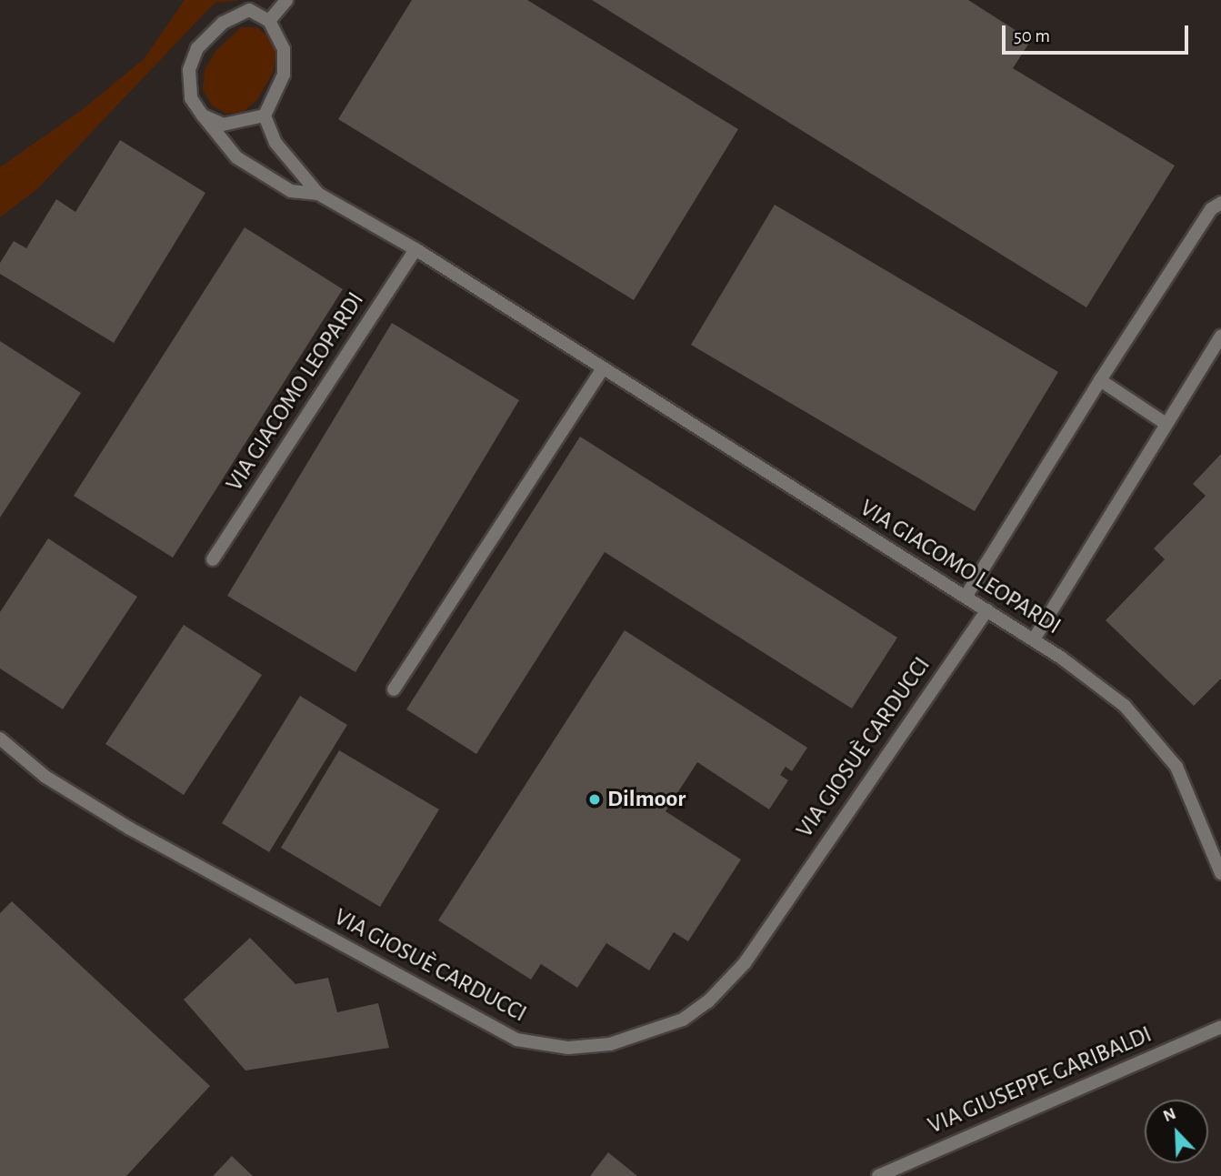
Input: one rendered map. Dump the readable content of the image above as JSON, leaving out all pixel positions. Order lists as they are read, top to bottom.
{
  "streets": {
    "street": ["VIA GIACOMO LEOPARDI", "VIA GIOSUÈ CARDUCCI", "VIA GIUSEPPE GARIBALDI"]
  },
  "crossings": [
    ["VIA GIACOMO LEOPARDI", "VIA GIOSUÈ CARDUCCI"]
  ],
  "places": ["Dilmoor"],
  "scale_bar": "50 m",
  "north": "top left"
}
